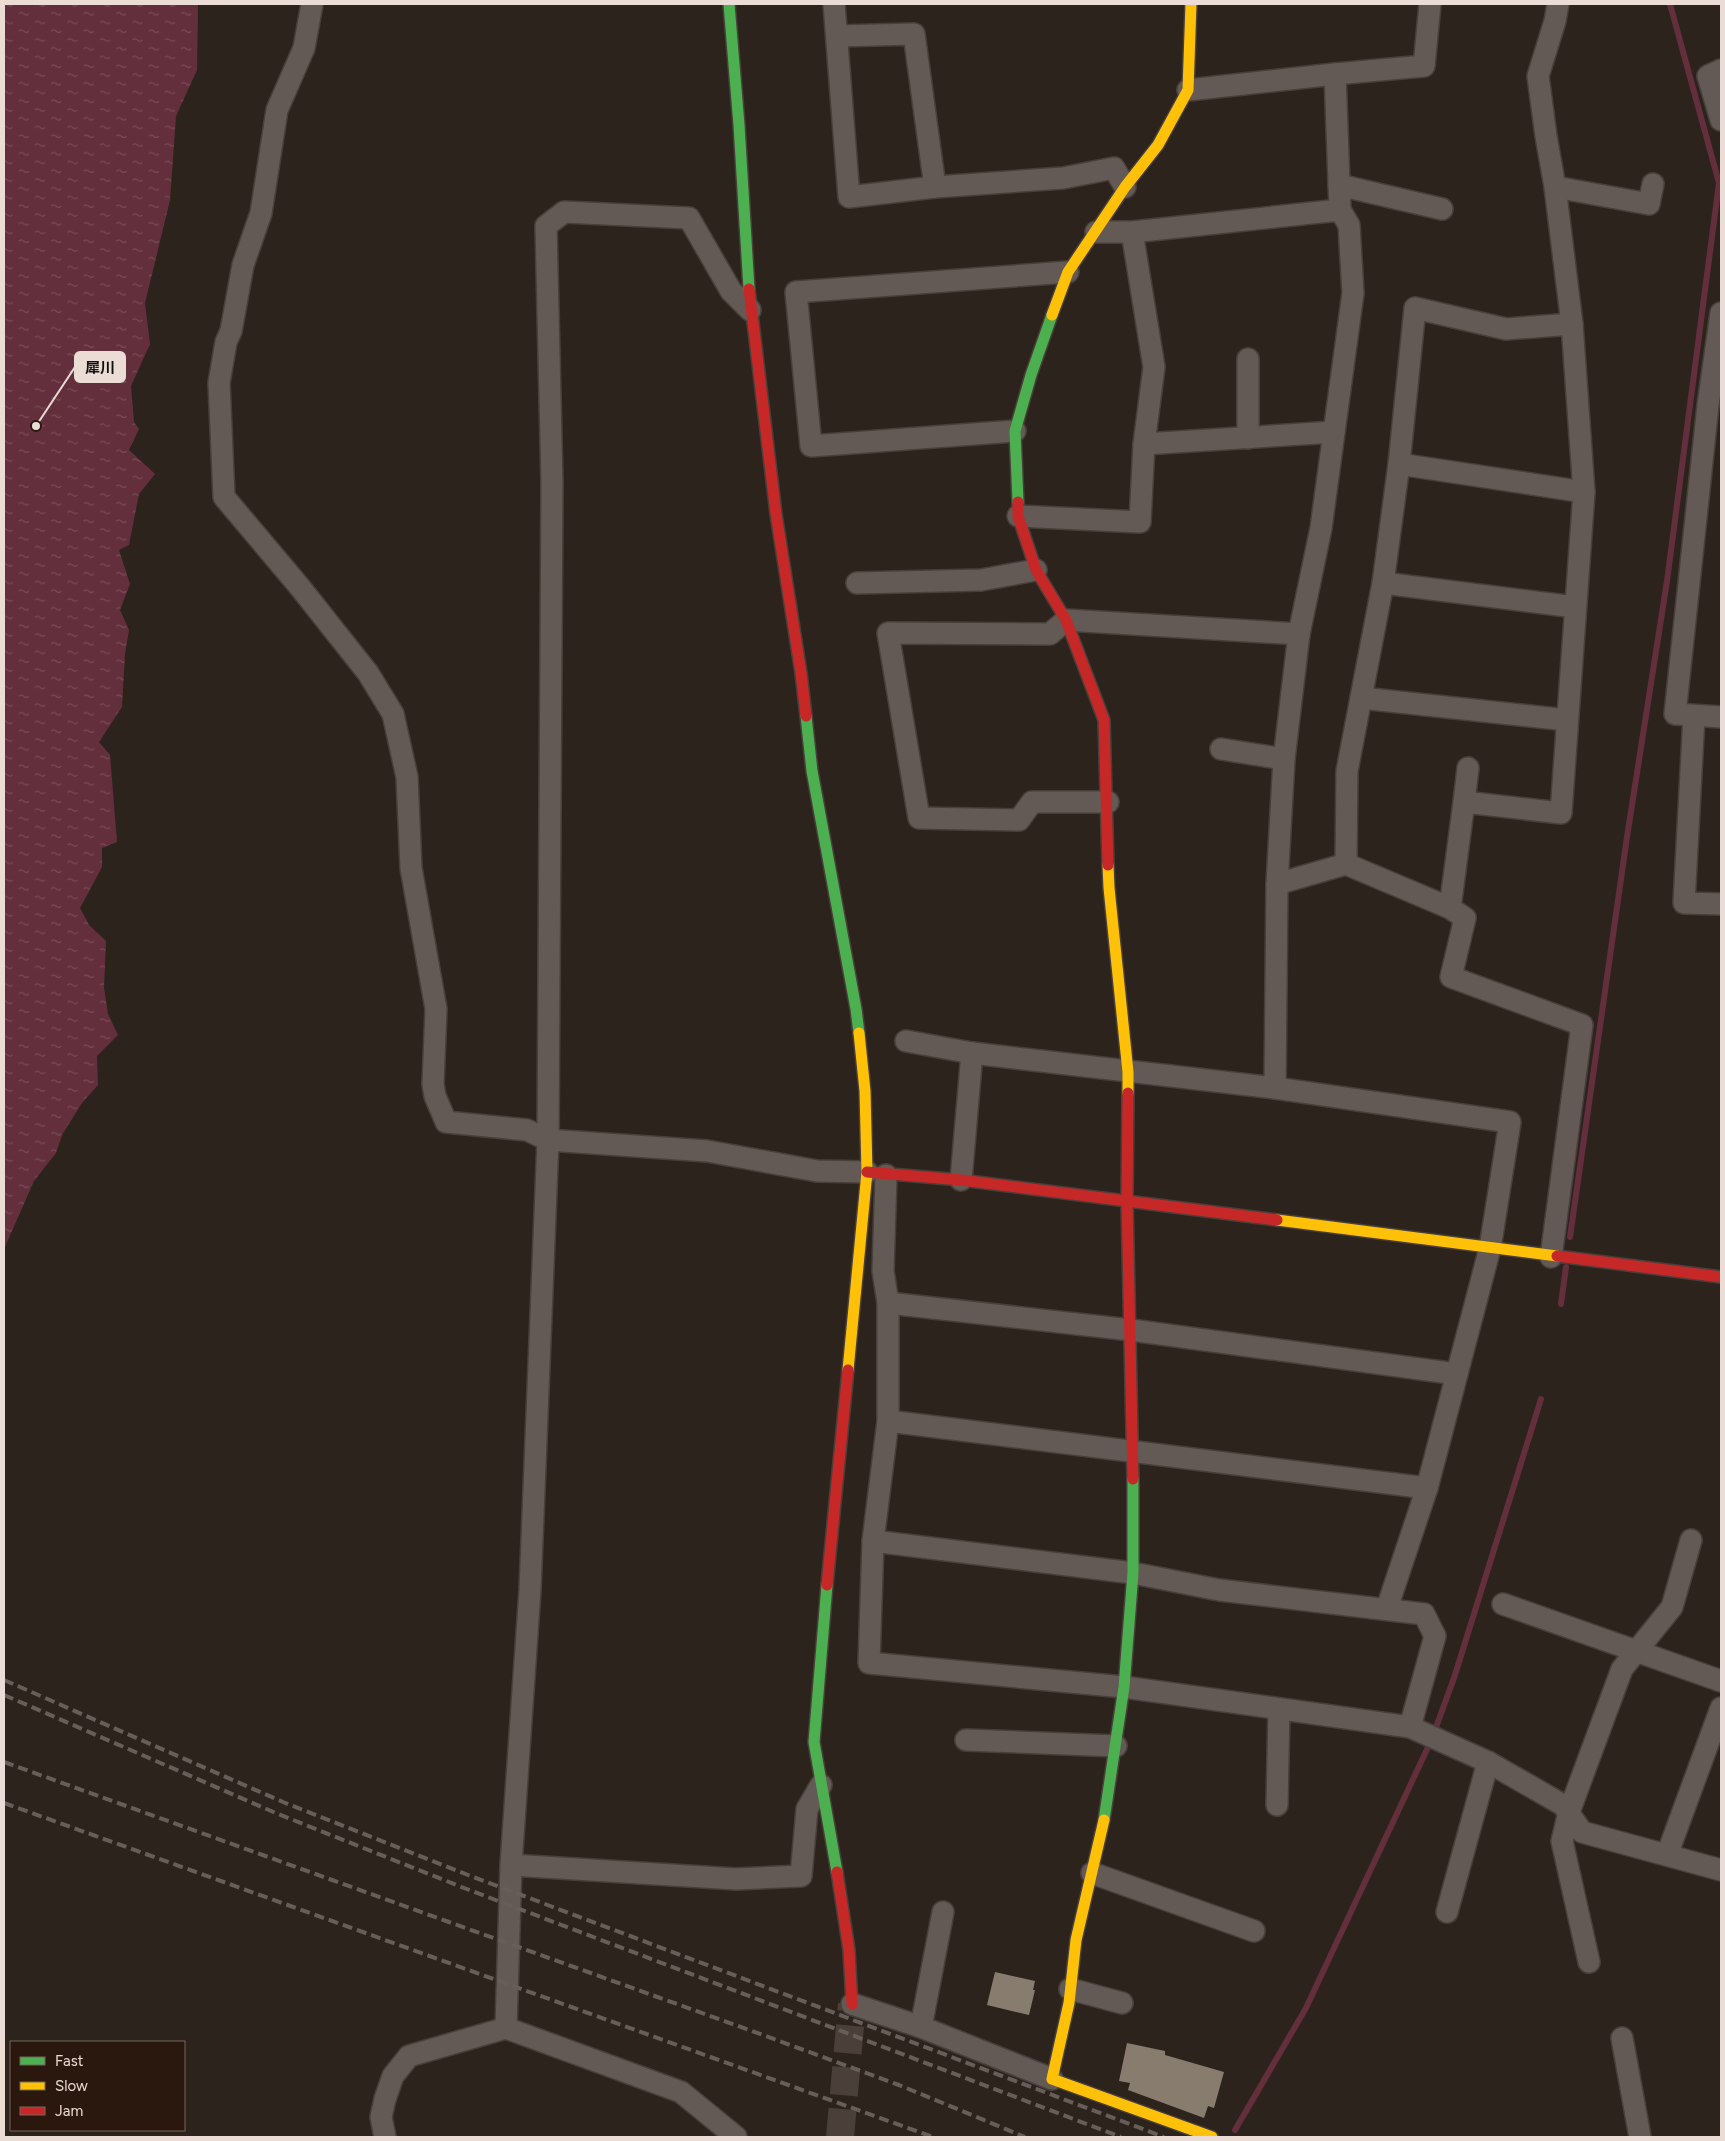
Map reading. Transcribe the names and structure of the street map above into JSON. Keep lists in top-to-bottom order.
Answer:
{
  "places": ["犀川"],
  "legend": ["Fast", "Slow", "Jam"]
}
